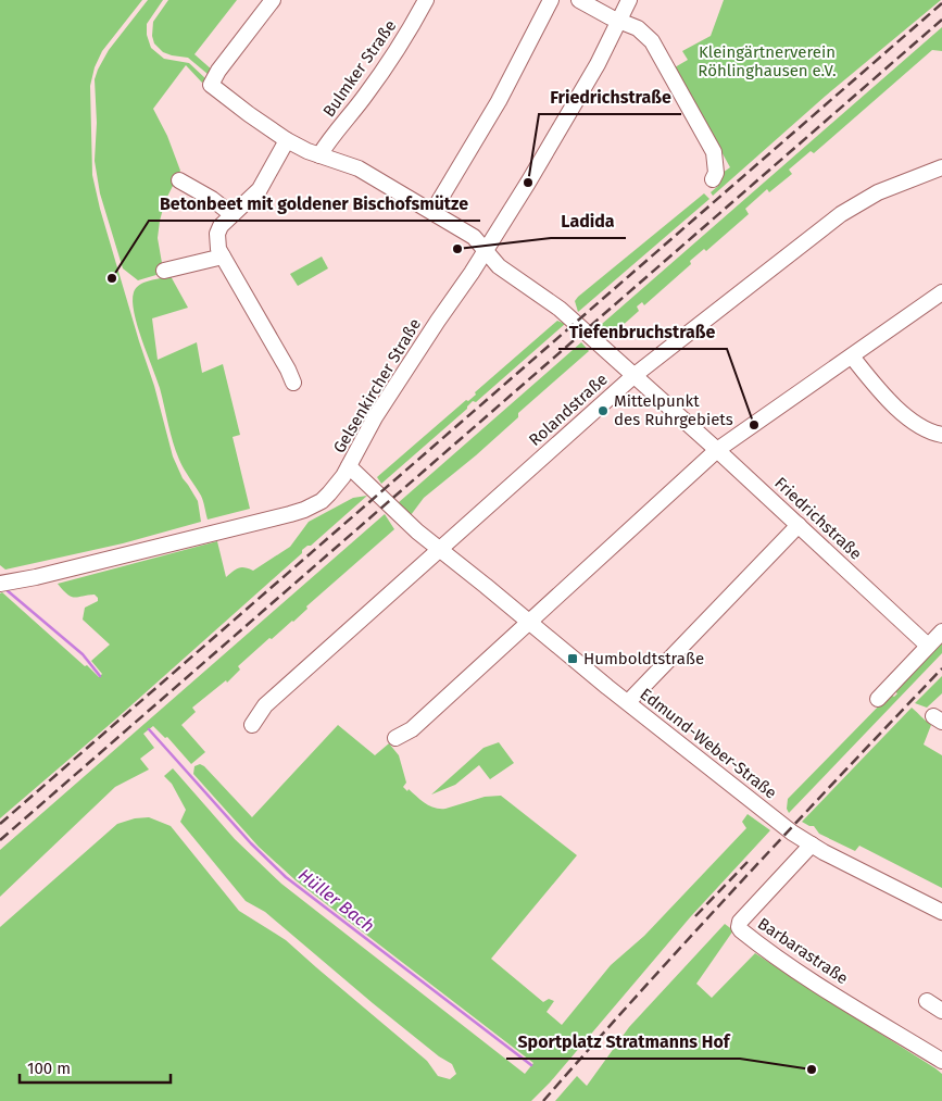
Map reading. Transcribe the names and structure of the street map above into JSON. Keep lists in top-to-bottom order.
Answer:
{
  "streets": {
    "street": [
      "Bulmker Straße",
      "Gelsenkircher Straße",
      "Rolandstraße",
      "Friedrichstraße",
      "Edmund-Weber-Straße",
      "Barbarastraße"
    ]
  },
  "crossings": [
    ["Bulmker Straße", "Friedrichstraße"],
    ["Gelsenkircher Straße", "Friedrichstraße"],
    ["Gelsenkircher Straße", "Edmund-Weber-Straße"],
    ["Rolandstraße", "Friedrichstraße"],
    ["Rolandstraße", "Edmund-Weber-Straße"],
    ["Edmund-Weber-Straße", "Barbarastraße"]
  ],
  "water": ["Hüller Bach"],
  "parks": ["Kleingärtnerverein Röhlinghausen e.V."],
  "places": {
    "other": [
      "Friedrichstraße",
      "Ladida",
      "Betonbeet mit goldener Bischofsmütze",
      "Mittelpunkt des Ruhrgebiets",
      "Tiefenbruchstraße",
      "Sportplatz Stratmanns Hof"
    ],
    "transit": ["Humboldtstraße"]
  },
  "scale_bar": "100 m"
}
